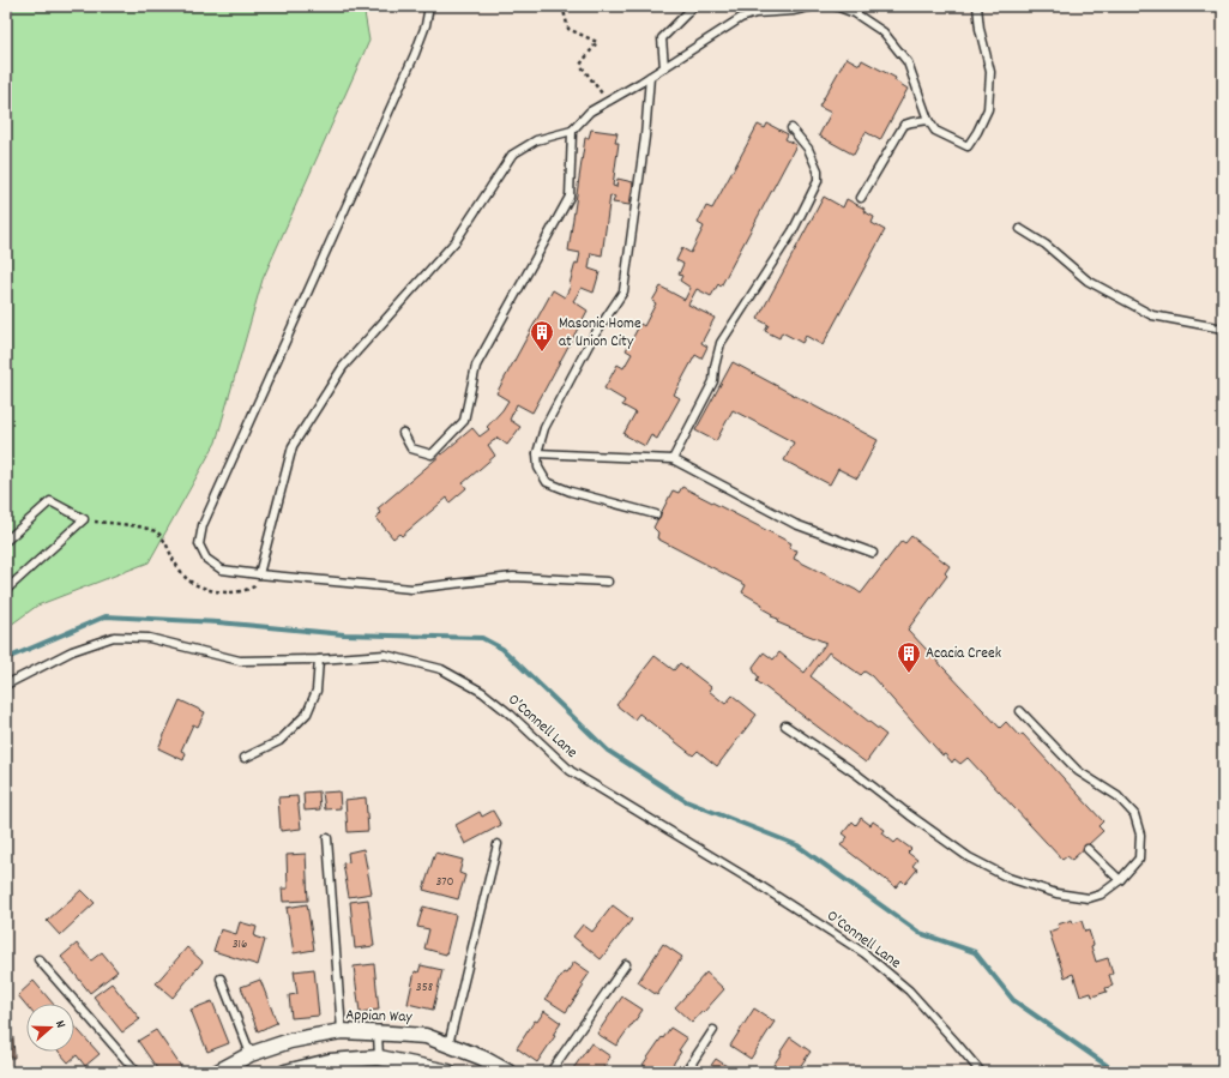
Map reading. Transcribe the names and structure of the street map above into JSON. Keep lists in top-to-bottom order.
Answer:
{
  "streets": {
    "street": ["Appian Way"],
    "lane": ["O’Connell Lane"]
  },
  "places": {
    "building": ["Masonic Home at Union City", "Acacia Creek"]
  },
  "house_numbers": ["370", "316", "358"],
  "north": "right"
}
